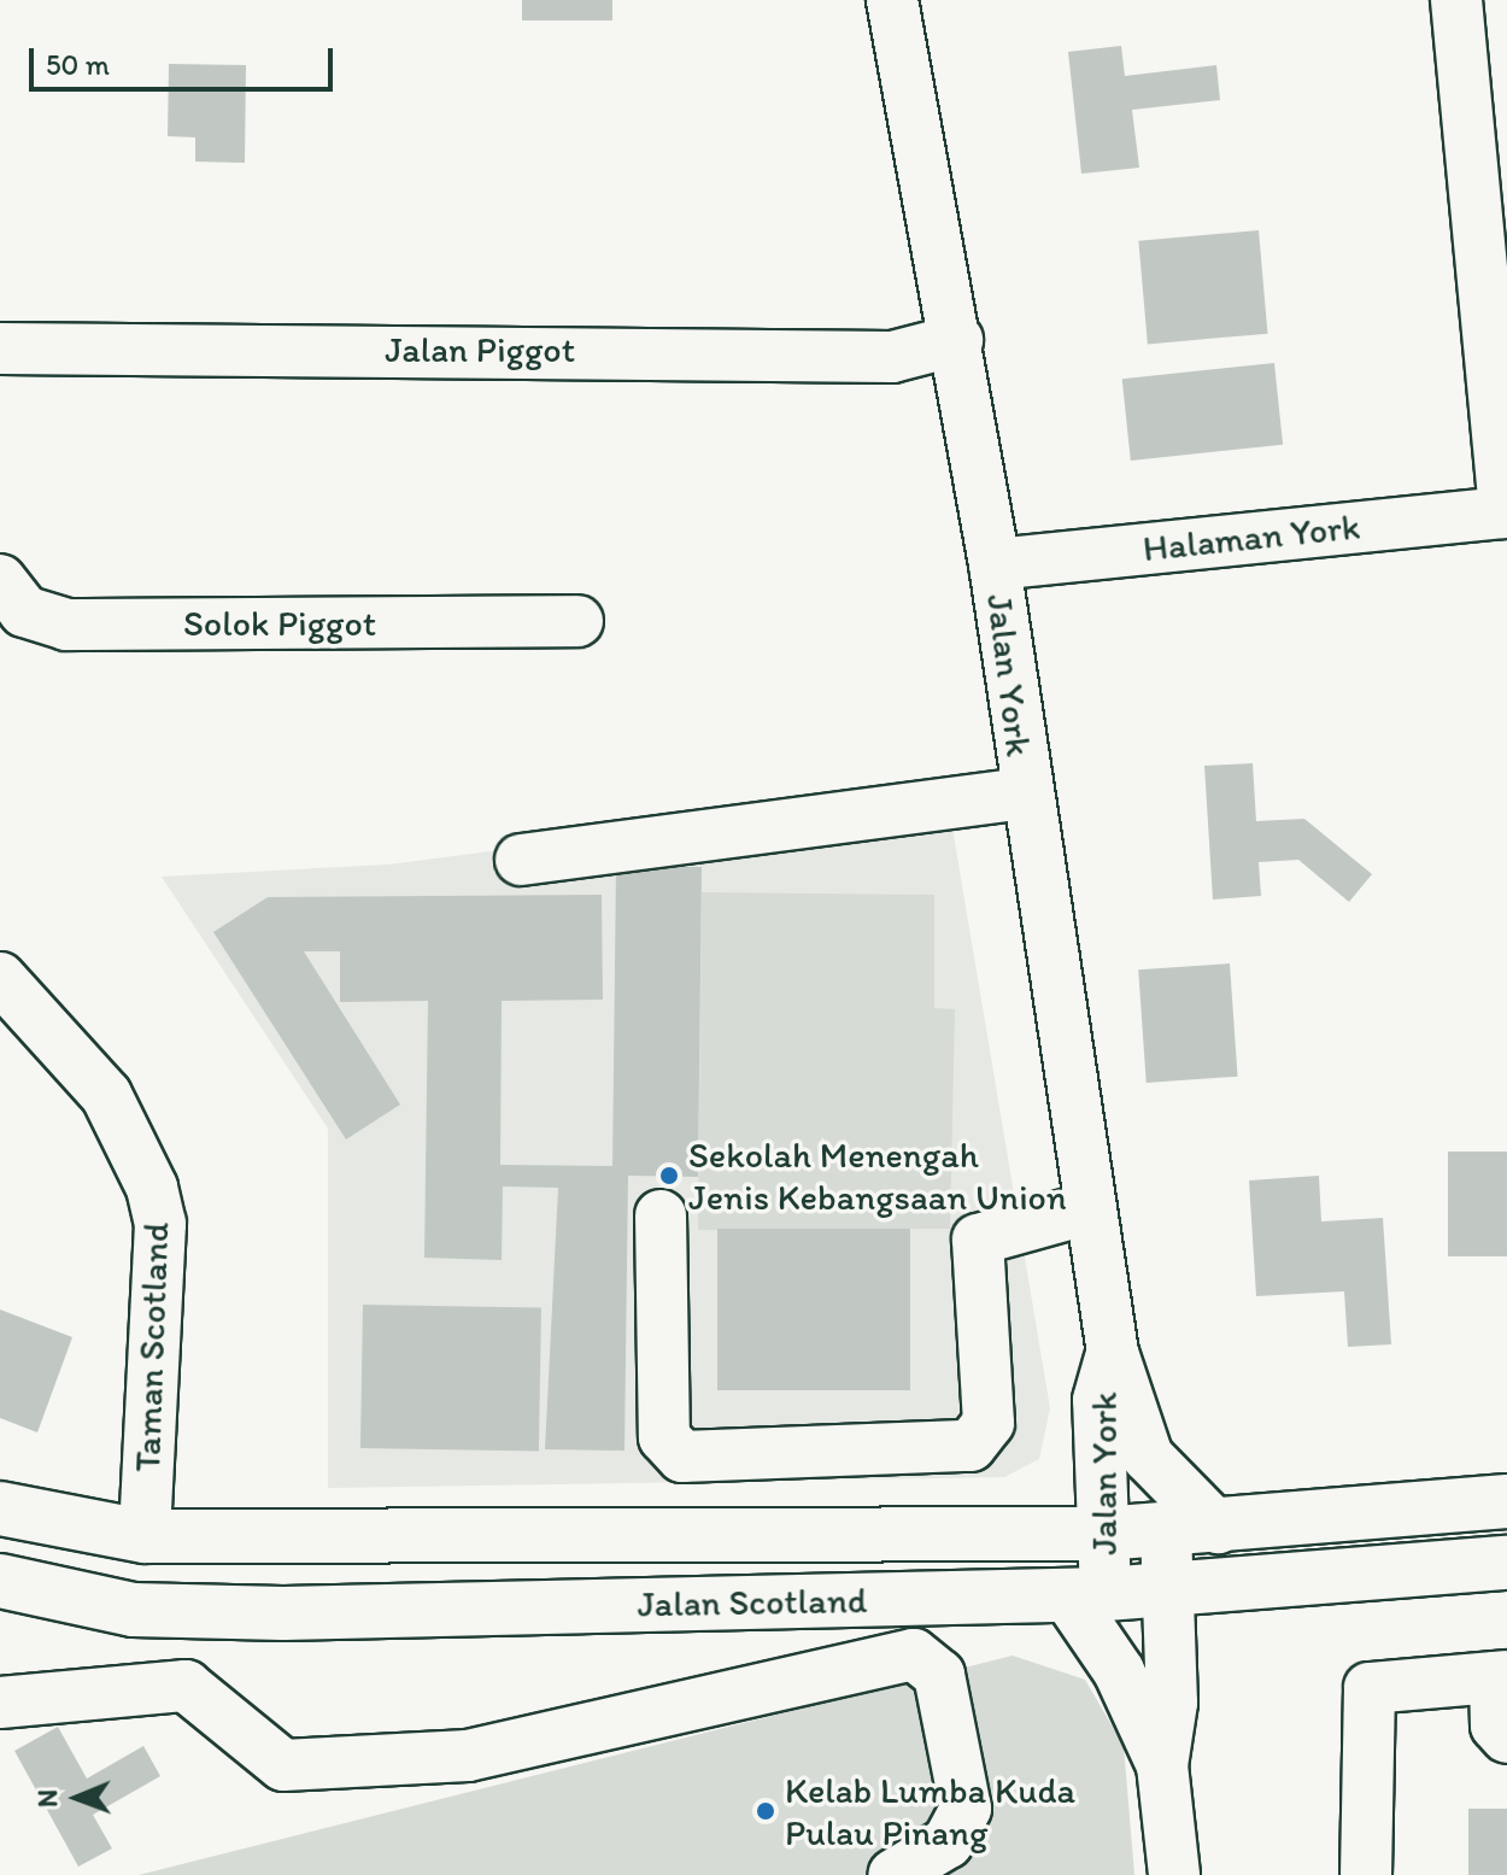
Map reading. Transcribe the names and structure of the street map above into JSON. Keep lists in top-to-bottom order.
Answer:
{
  "streets": {
    "main road": ["Jalan Scotland"],
    "street": [
      "Jalan Piggot",
      "Halaman York",
      "Solok Piggot",
      "Jalan York",
      "Taman Scotland"
    ]
  },
  "crossings": [
    ["Jalan Piggot", "Jalan York"],
    ["Halaman York", "Jalan York"],
    ["Jalan York", "Jalan Scotland"],
    ["Taman Scotland", "Jalan Scotland"]
  ],
  "places": ["Sekolah Menengah Jenis Kebangsaan Union", "Kelab Lumba Kuda Pulau Pinang"],
  "scale_bar": "50 m",
  "north": "left"
}
